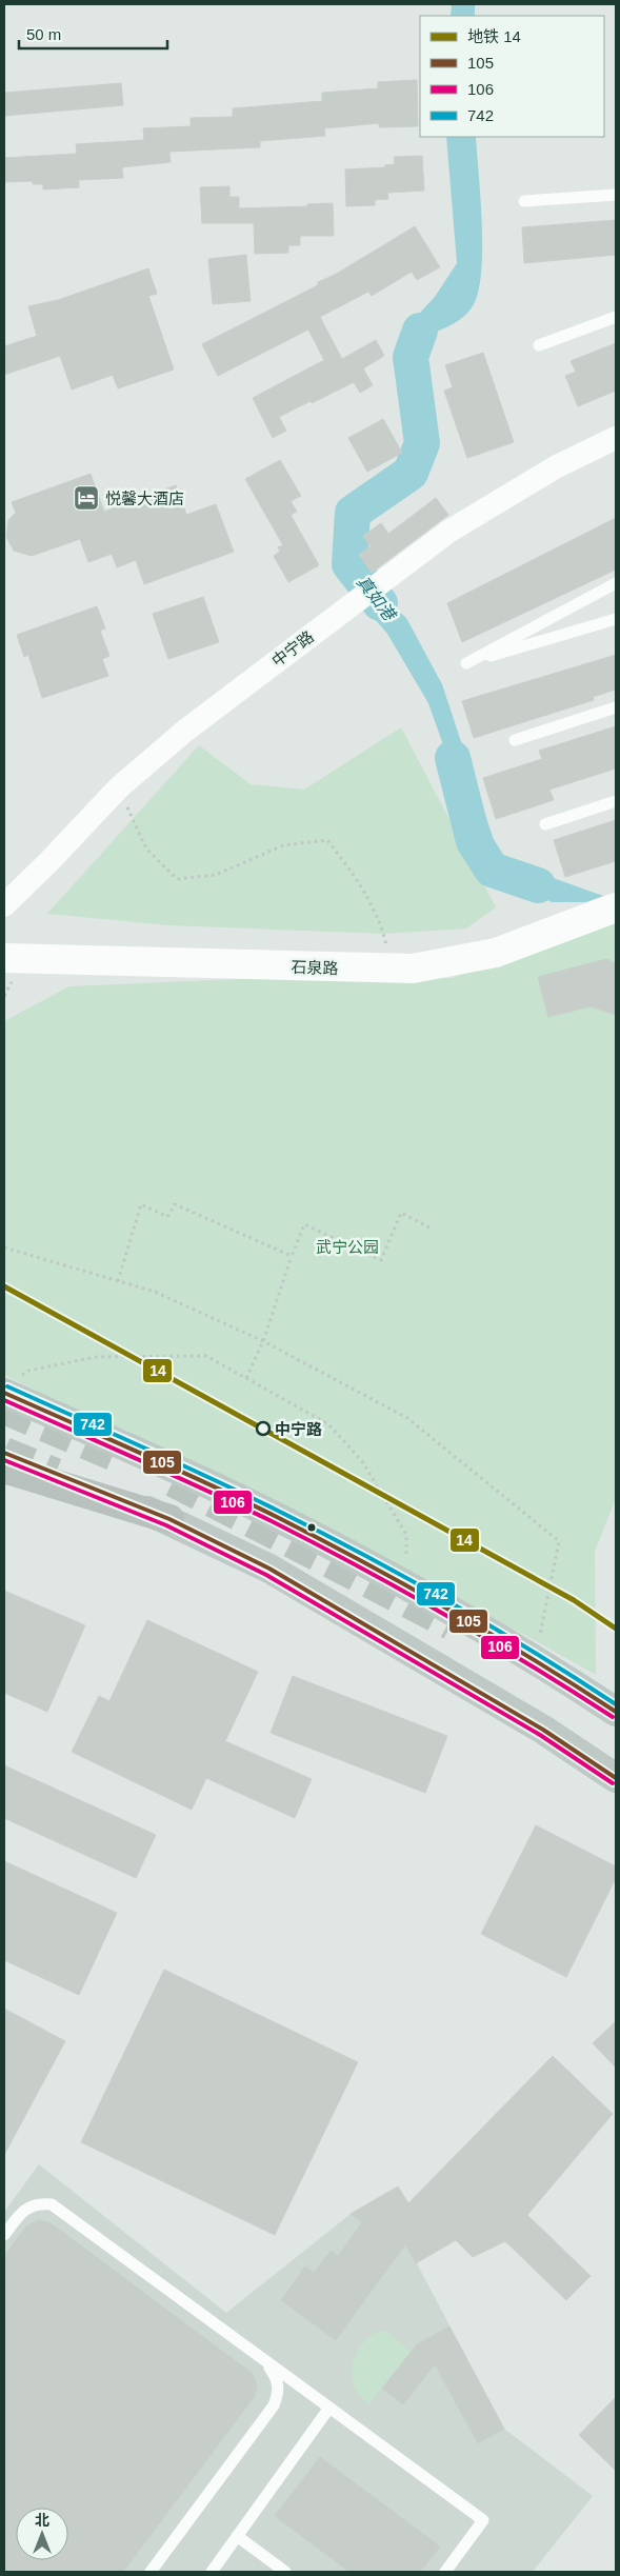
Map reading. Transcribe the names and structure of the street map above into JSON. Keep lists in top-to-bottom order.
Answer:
{
  "streets": {
    "street": ["中宁路", "石泉路"]
  },
  "water": ["真如港"],
  "parks": ["武宁公园"],
  "places": {
    "hotel": ["悦馨大酒店"],
    "other": ["中宁路"]
  },
  "lines": [
    "metro line 14",
    "transit line 742",
    "transit line 105",
    "transit line 106"
  ],
  "legend": [
    "地铁 14",
    "105",
    "106",
    "742"
  ],
  "scale_bar": "50 m",
  "north": "top"
}
